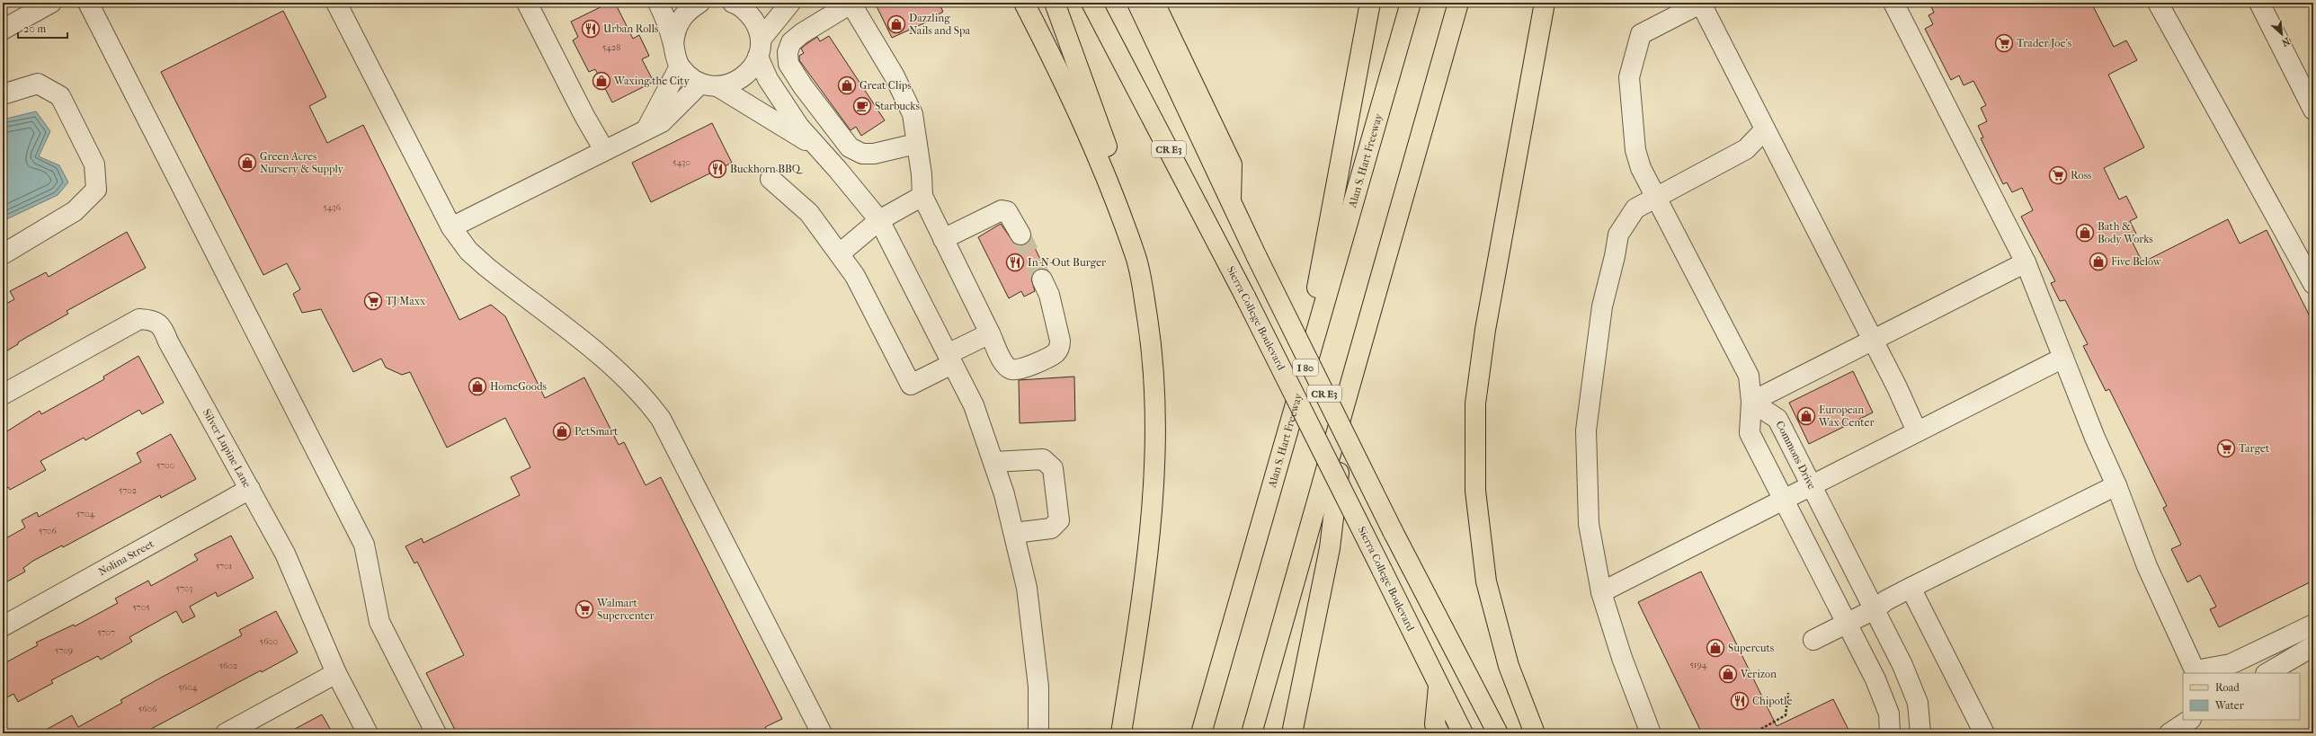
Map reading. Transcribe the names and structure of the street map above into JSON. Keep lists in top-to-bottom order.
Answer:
{
  "streets": {
    "main road": [
      "CR E3",
      "Alan S. Hart Freeway",
      "Sierra College Boulevard",
      "I 80"
    ],
    "street": ["Silver Lupine Lane", "Commons Drive", "Nolina Street"]
  },
  "crossings": [
    ["Silver Lupine Lane", "Nolina Street"]
  ],
  "places": {
    "shop": [
      "Dazzling Nails and Spa",
      "Waxing the City",
      "Great Clips",
      "Green Acres Nursery & Supply",
      "Bath & Body Works",
      "Five Below",
      "HomeGoods",
      "European Wax Center",
      "PetSmart",
      "Supercuts",
      "Verizon"
    ],
    "restaurant": [
      "Urban Rolls",
      "Buckhorn BBQ",
      "In-N-Out Burger",
      "Chipotle"
    ],
    "supermarket": [
      "Trader Joe's",
      "Ross",
      "TJ Maxx",
      "Target",
      "Walmart Supercenter"
    ],
    "cafe": ["Starbucks"]
  },
  "house_numbers": [
    "5428",
    "5430",
    "5436",
    "5700",
    "5702",
    "5704",
    "5706",
    "5701",
    "5703",
    "5705",
    "5707",
    "5600",
    "5709",
    "5194",
    "5602",
    "5604",
    "5606"
  ],
  "legend": ["Road", "Water"],
  "scale_bar": "20 m",
  "north": "bottom right"
}
